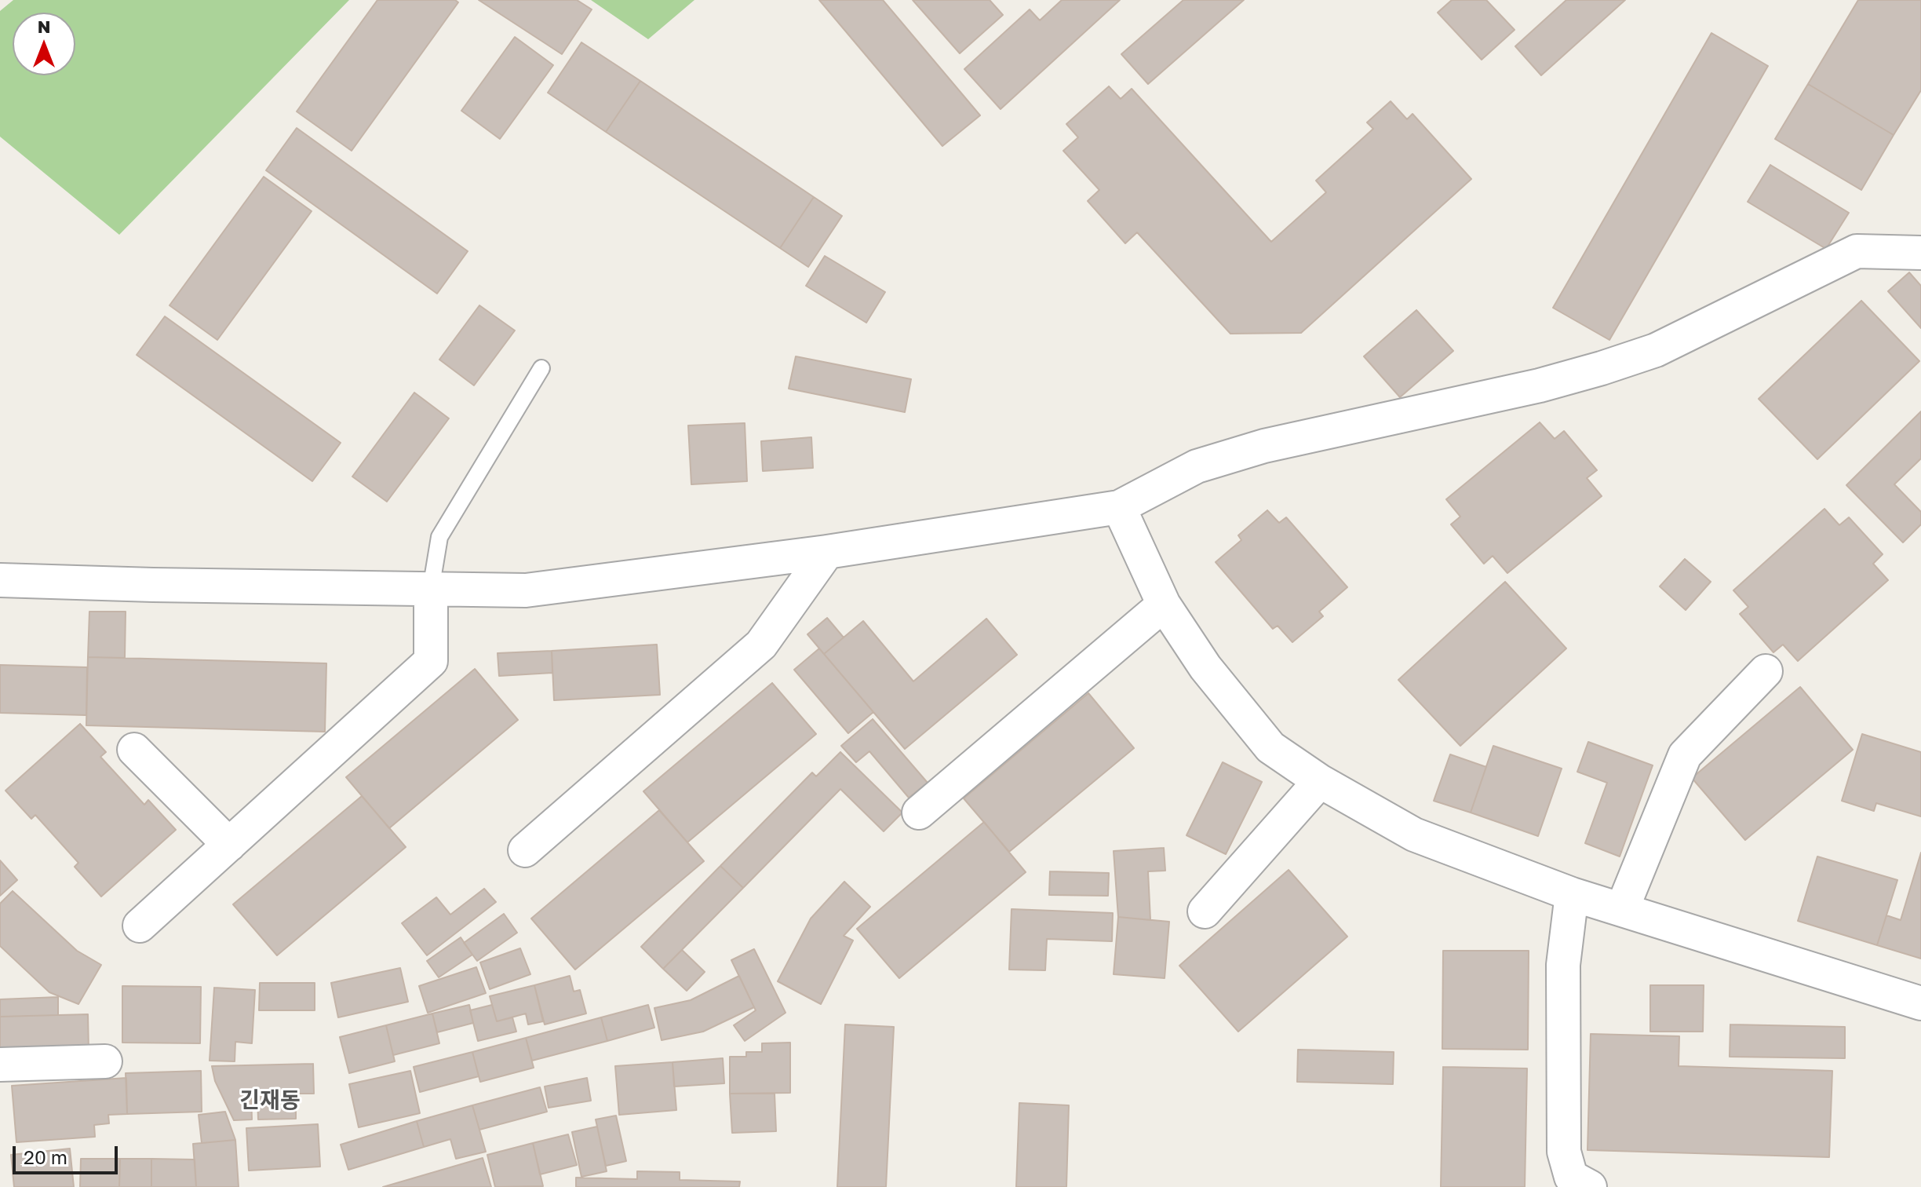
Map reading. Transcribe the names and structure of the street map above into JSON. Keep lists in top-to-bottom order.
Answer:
{
  "districts": ["긴재동"],
  "scale_bar": "20 m",
  "north": "top"
}
